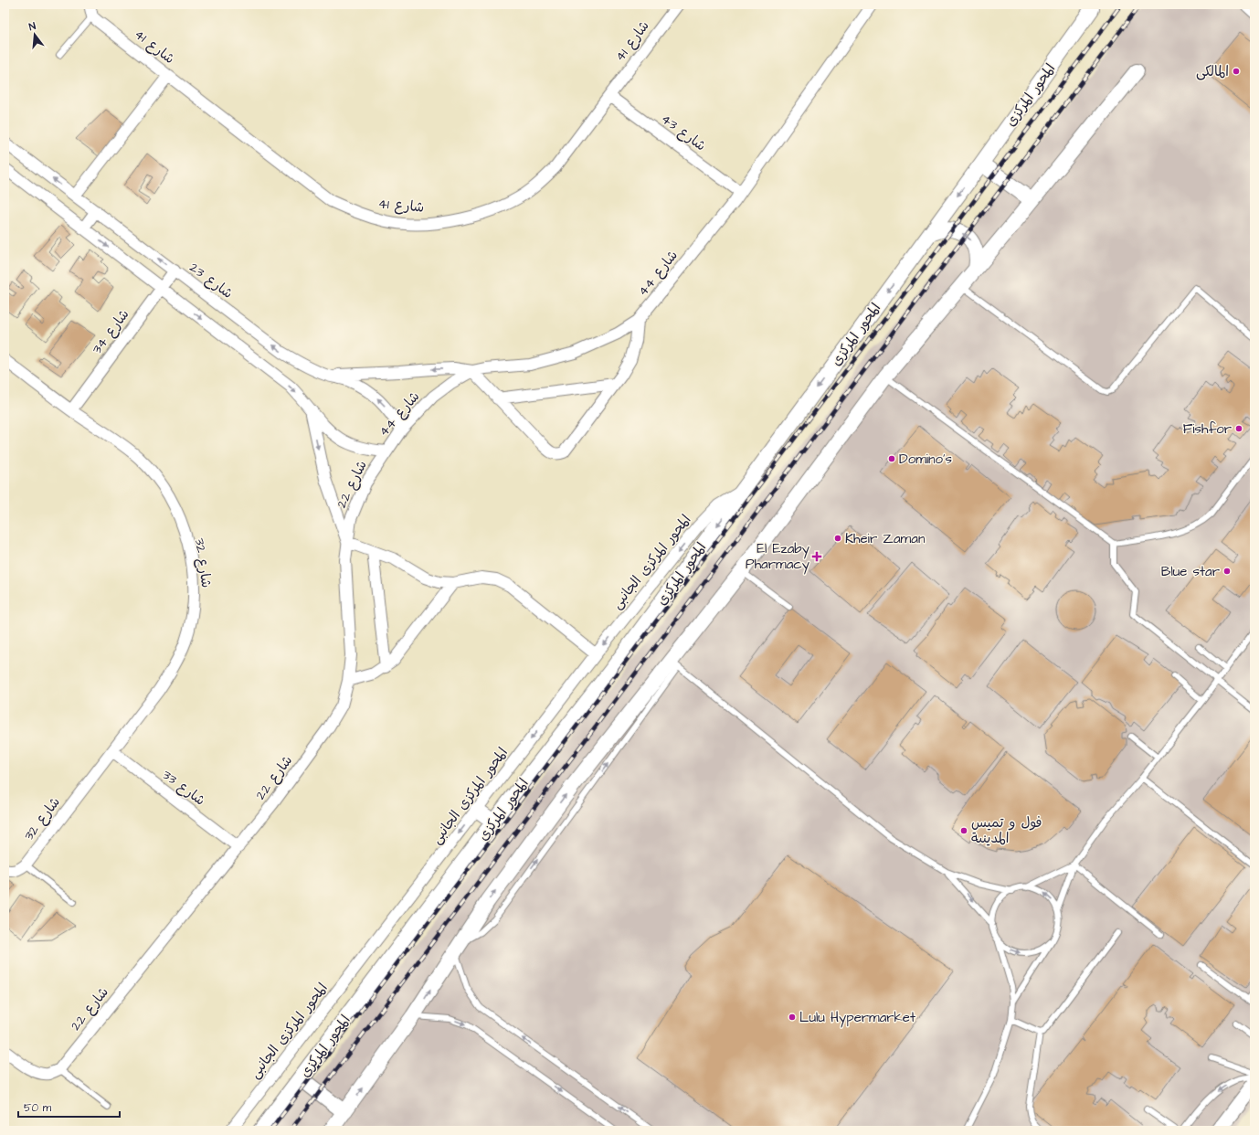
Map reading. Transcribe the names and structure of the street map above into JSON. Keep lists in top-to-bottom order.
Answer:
{
  "streets": {
    "main road": ["المحور المركزى"],
    "street": [
      "شارع 41",
      "شارع 43",
      "شارع 44",
      "شارع 23",
      "شارع 34",
      "شارع 22",
      "المحور المركزى الجانبى",
      "شارع 32",
      "شارع 33"
    ]
  },
  "crossings": [
    ["شارع 41", "شارع 43"],
    ["المحور المركزى", "المحور المركزى الجانبى"],
    ["شارع 43", "شارع 44"],
    ["شارع 44", "شارع 23"],
    ["شارع 44", "شارع 22"],
    ["شارع 23", "شارع 34"],
    ["شارع 34", "شارع 32"],
    ["شارع 22", "شارع 33"],
    ["شارع 32", "شارع 33"]
  ],
  "one_way": ["المحور المركزى الجانبى"],
  "places": {
    "other": [
      "المالكى",
      "Fishfor",
      "Domino's",
      "Kheir Zaman",
      "Blue star",
      "فول و تميس المدينىة",
      "Lulu Hypermarket"
    ],
    "health": ["El Ezaby Pharmacy"]
  },
  "scale_bar": "50 m",
  "north": "top"
}
